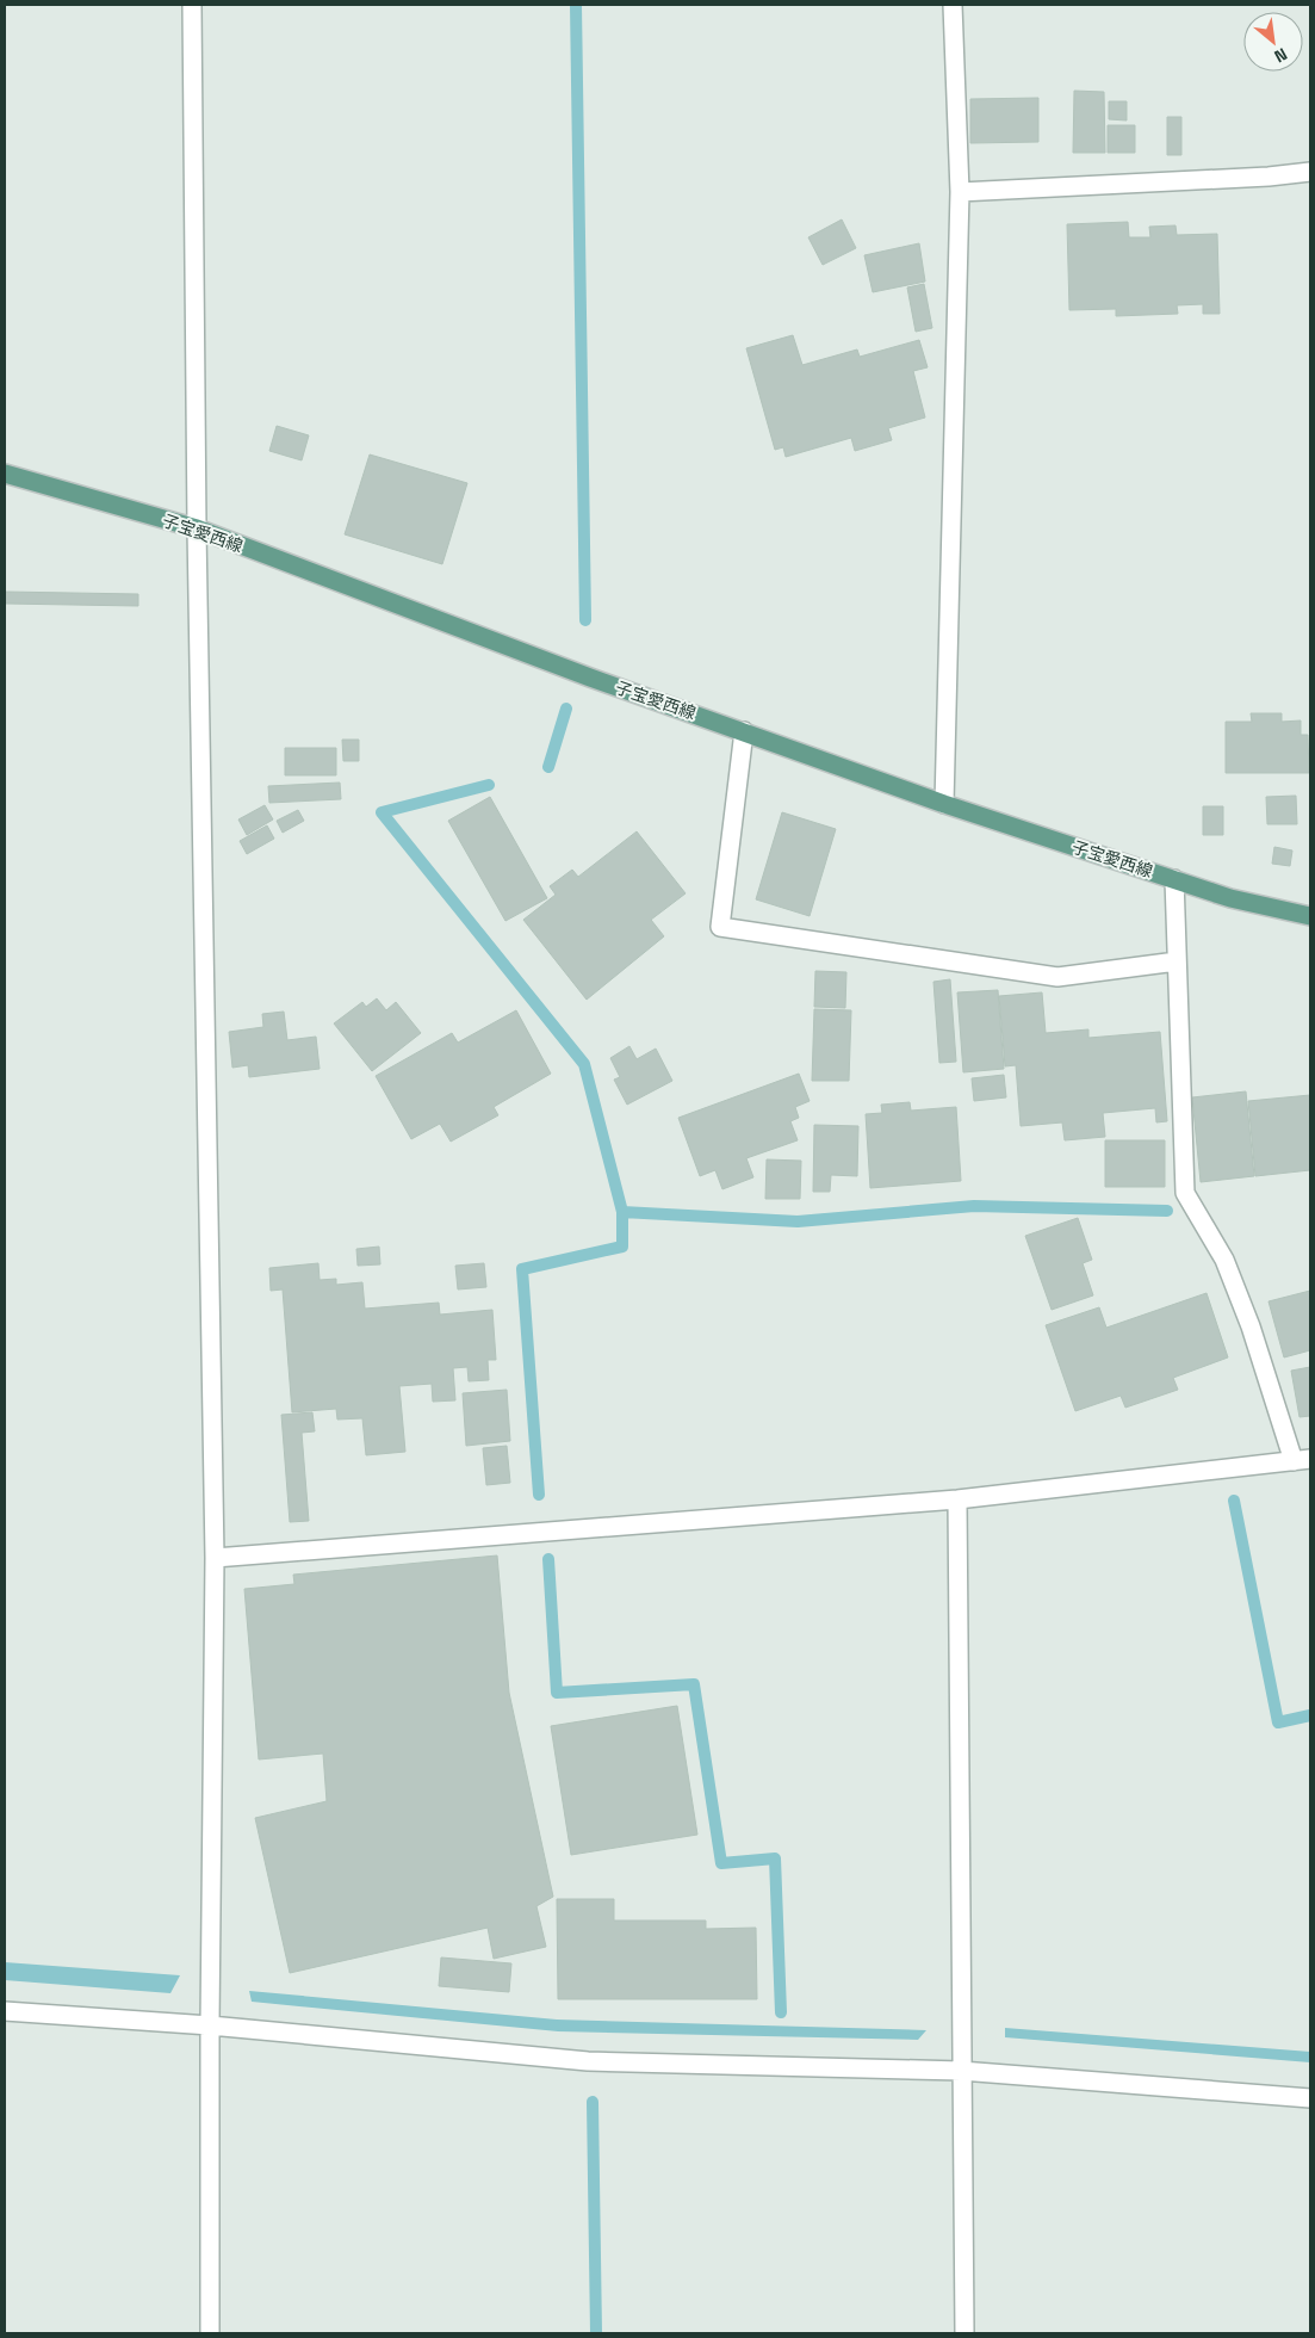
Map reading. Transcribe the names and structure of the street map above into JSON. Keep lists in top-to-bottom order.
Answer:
{
  "streets": {
    "main road": ["子宝愛西線"]
  },
  "north": "bottom right"
}
